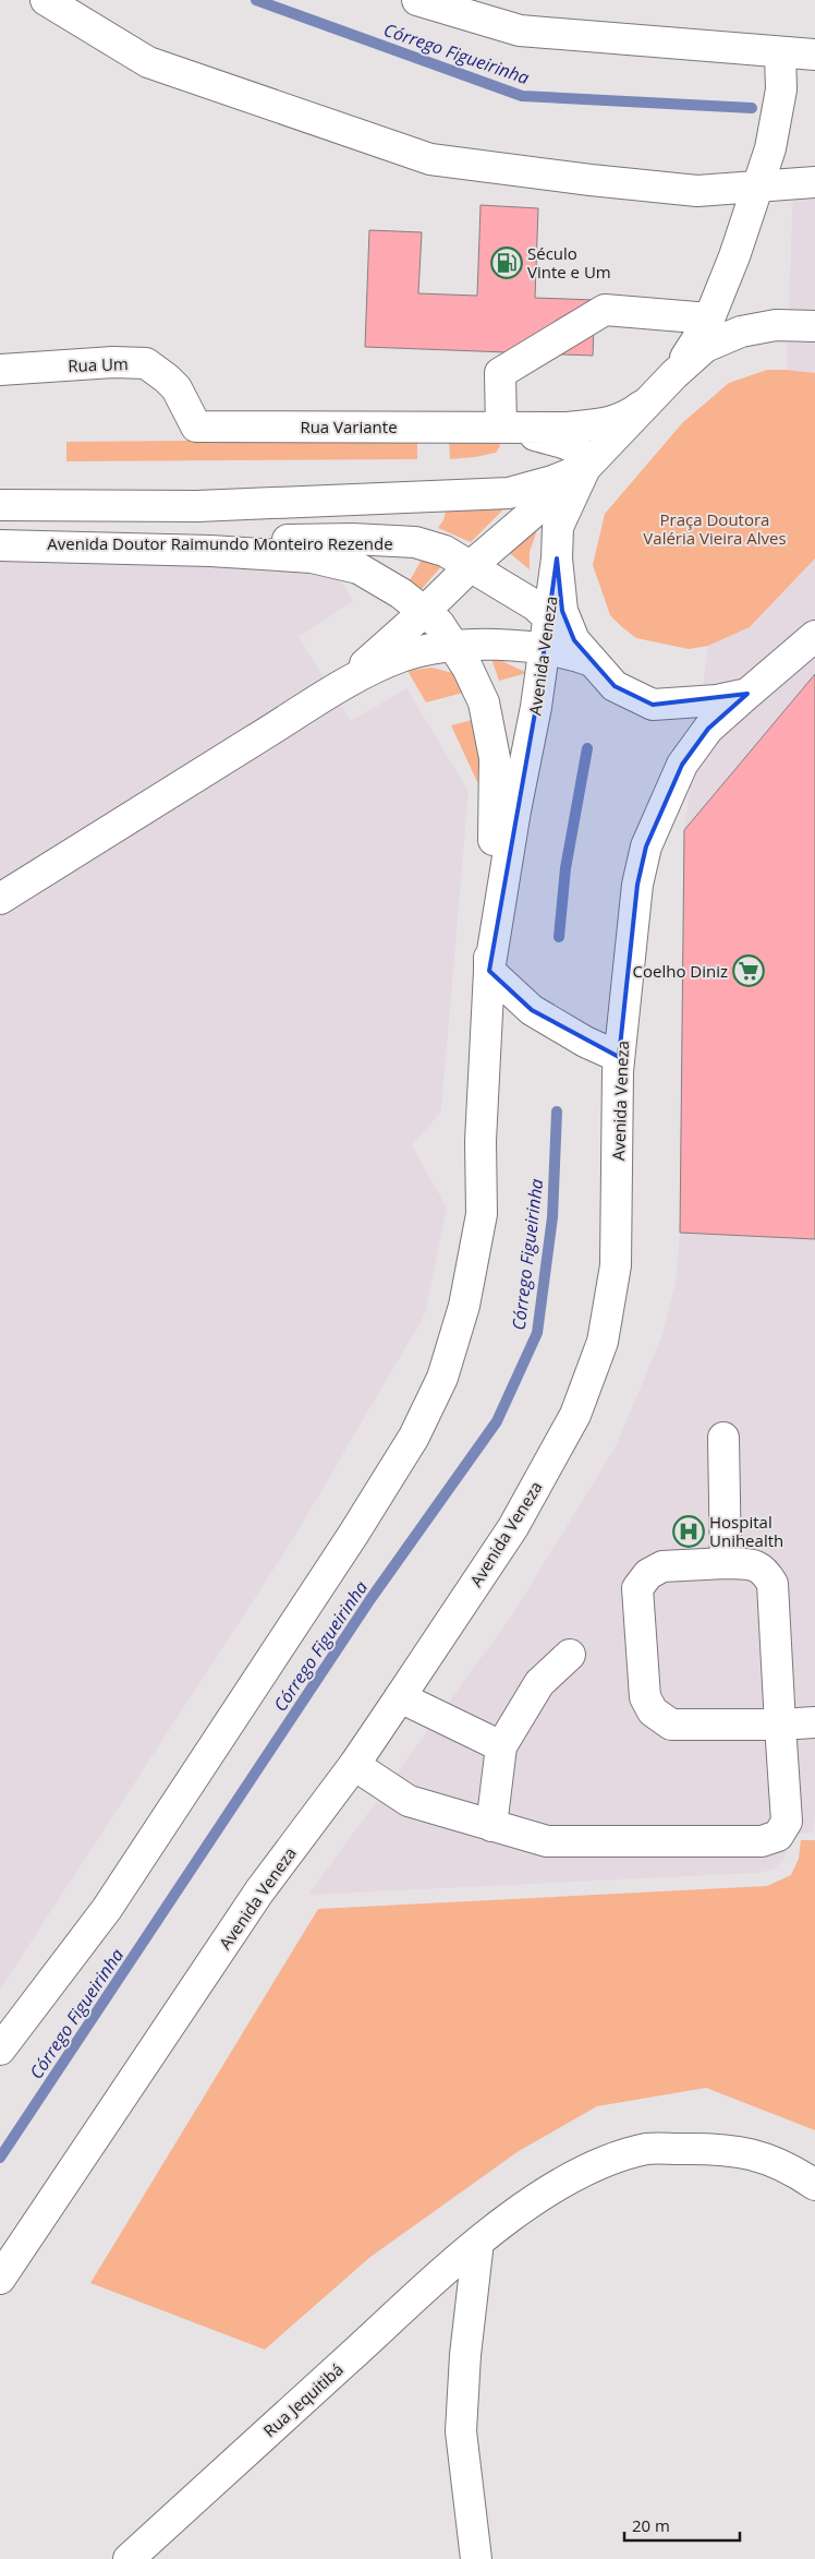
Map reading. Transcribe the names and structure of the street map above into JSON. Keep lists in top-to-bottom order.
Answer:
{
  "streets": {
    "main road": [
      "Rua Um",
      "Rua Variante",
      "Avenida Doutor Raimundo Monteiro Rezende",
      "Avenida Veneza",
      "Rua Jequitibá"
    ]
  },
  "crossings": [
    ["Rua Um", "Rua Variante"],
    ["Avenida Doutor Raimundo Monteiro Rezende", "Avenida Veneza"]
  ],
  "water": ["Córrego Figueirinha"],
  "parks": ["Praça Doutora Valéria Vieira Alves"],
  "places": {
    "fuel station": ["Século Vinte e Um"],
    "supermarket": ["Coelho Diniz"],
    "hospital": ["Hospital Unihealth"]
  },
  "scale_bar": "20 m"
}
